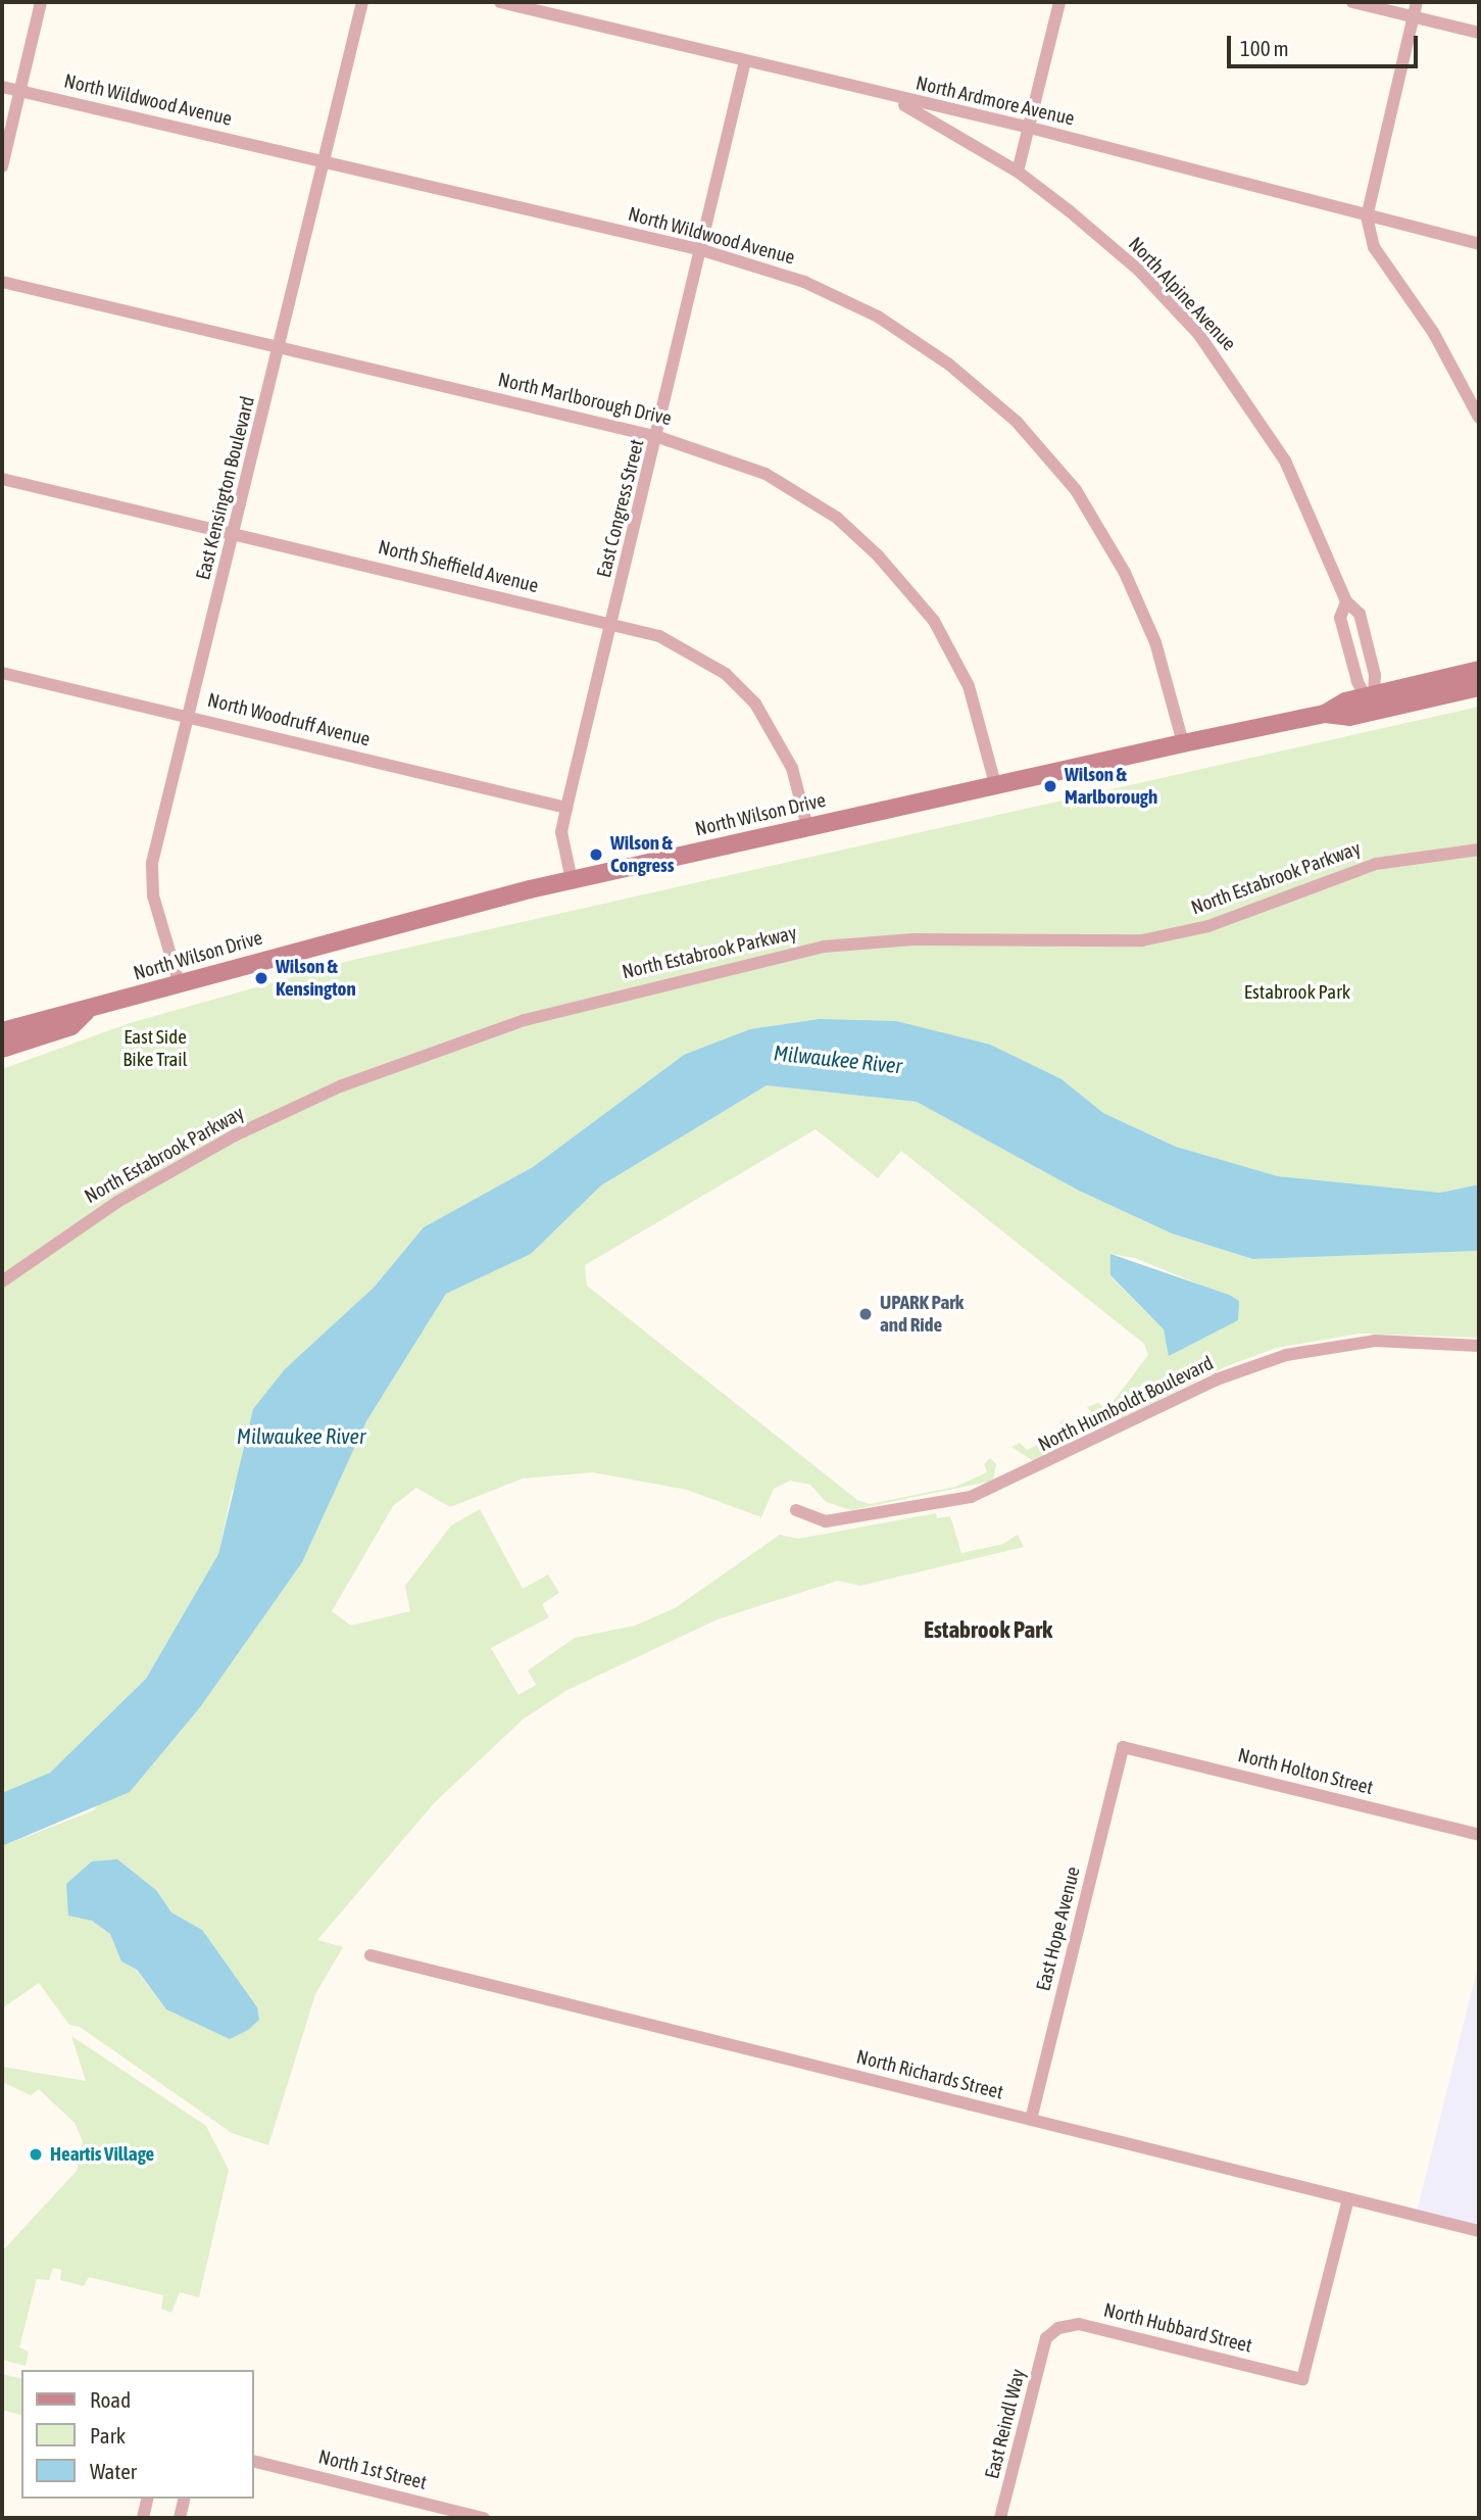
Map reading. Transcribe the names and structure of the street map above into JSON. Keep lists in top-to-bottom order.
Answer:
{
  "streets": {
    "street": [
      "North Wildwood Avenue",
      "North Ardmore Avenue",
      "North Alpine Avenue",
      "North Marlborough Drive",
      "East Kensington Boulevard",
      "East Congress Street",
      "North Sheffield Avenue",
      "North Woodruff Avenue",
      "North Wilson Drive",
      "North Estabrook Parkway",
      "North Humboldt Boulevard",
      "North Holton Street",
      "East Hope Avenue",
      "North Richards Street",
      "North Hubbard Street",
      "East Reindl Way",
      "North 1st Street"
    ]
  },
  "crossings": [
    ["North Wildwood Avenue", "East Kensington Boulevard"],
    ["North Wildwood Avenue", "East Congress Street"],
    ["North Wildwood Avenue", "North Wilson Drive"],
    ["North Ardmore Avenue", "North Alpine Avenue"],
    ["North Ardmore Avenue", "East Congress Street"],
    ["North Alpine Avenue", "North Wilson Drive"],
    ["North Marlborough Drive", "East Kensington Boulevard"],
    ["North Marlborough Drive", "East Congress Street"],
    ["North Marlborough Drive", "North Wilson Drive"],
    ["East Kensington Boulevard", "North Sheffield Avenue"],
    ["East Kensington Boulevard", "North Woodruff Avenue"],
    ["East Kensington Boulevard", "North Wilson Drive"],
    ["East Congress Street", "North Sheffield Avenue"],
    ["East Congress Street", "North Woodruff Avenue"],
    ["East Congress Street", "North Wilson Drive"],
    ["North Sheffield Avenue", "North Wilson Drive"],
    ["North Holton Street", "East Hope Avenue"],
    ["East Hope Avenue", "North Richards Street"],
    ["North Richards Street", "North Hubbard Street"],
    ["North Hubbard Street", "East Reindl Way"]
  ],
  "districts": ["Estabrook Park"],
  "water": ["Milwaukee River"],
  "parks": ["Estabrook Park", "East Side Bike Trail"],
  "places": [
    "Wilson & Marlborough",
    "Wilson & Congress",
    "Wilson & Kensington",
    "UPARK Park and Ride",
    "Heartis Village"
  ],
  "legend": ["Road", "Park", "Water"],
  "scale_bar": "100 m"
}
